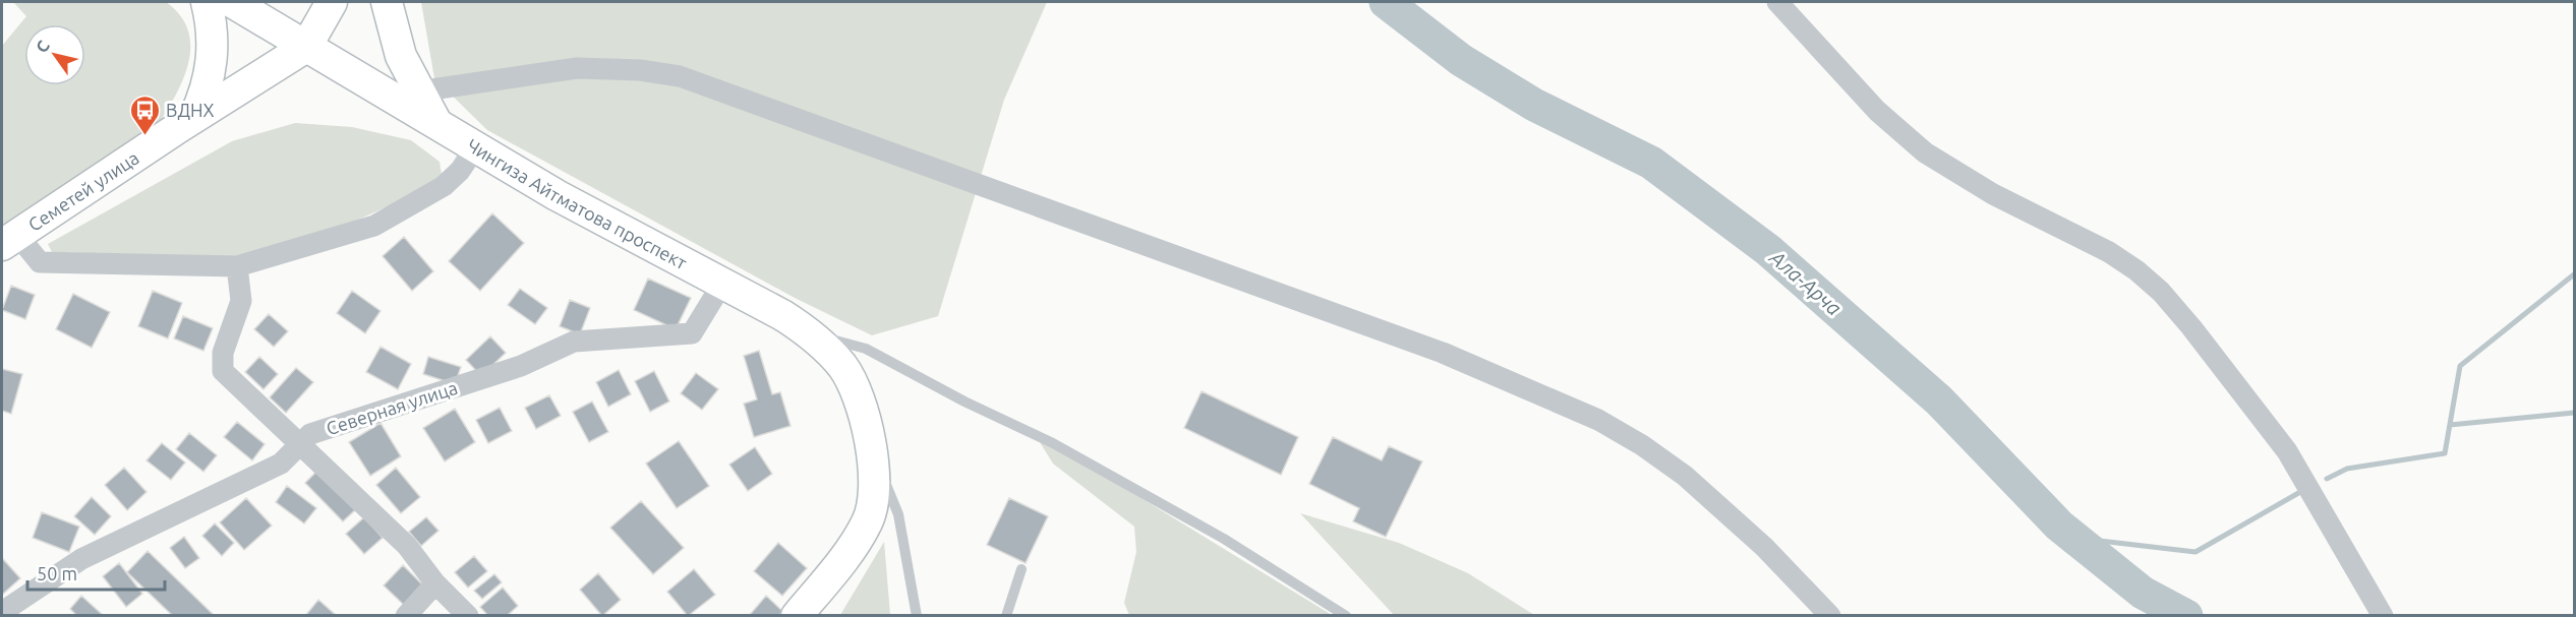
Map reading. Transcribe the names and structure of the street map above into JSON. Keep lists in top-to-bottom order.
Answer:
{
  "streets": {
    "main road": ["Семетей улица", "Чингиза Айтматова проспект"],
    "street": ["Северная улица"]
  },
  "crossings": [
    ["Семетей улица", "Чингиза Айтматова проспект"],
    ["Чингиза Айтматова проспект", "Северная улица"]
  ],
  "water": ["Ала-Арча"],
  "places": {
    "bus stop": ["ВДНХ"]
  },
  "scale_bar": "50 m",
  "north": "top left"
}
